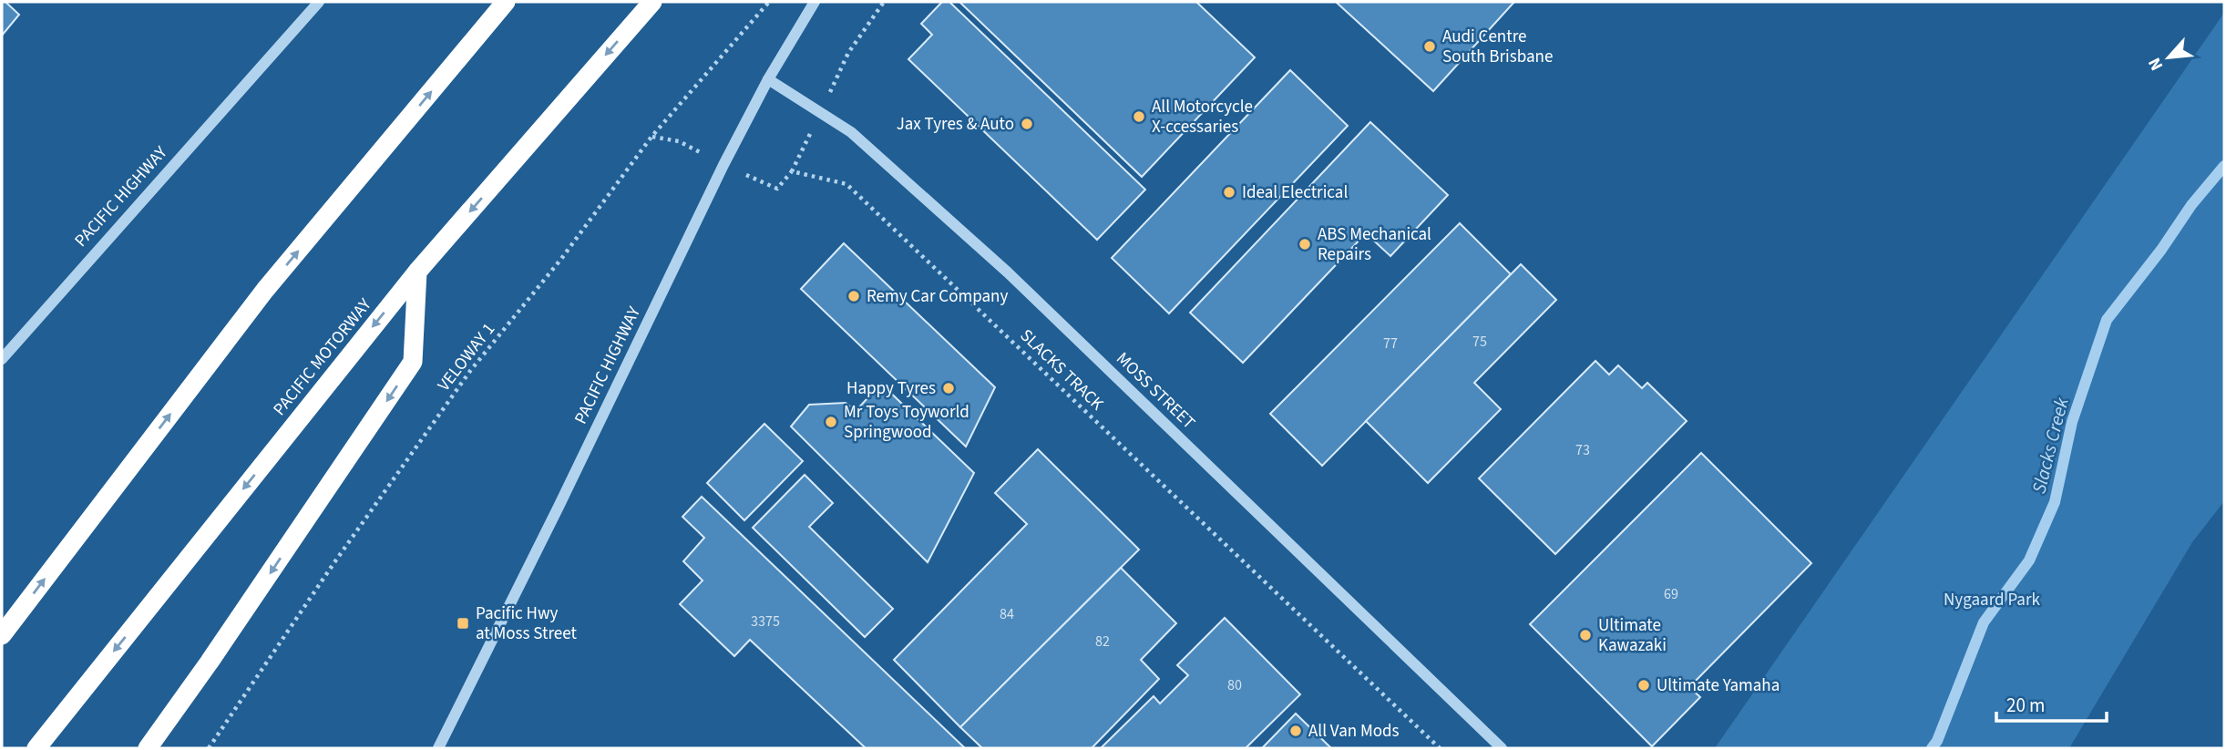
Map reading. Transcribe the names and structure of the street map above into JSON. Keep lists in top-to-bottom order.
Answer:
{
  "streets": {
    "highway": ["PACIFIC MOTORWAY"],
    "street": ["PACIFIC HIGHWAY", "MOSS STREET"],
    "path": ["VELOWAY 1", "SLACKS TRACK"]
  },
  "crossings": [
    ["PACIFIC HIGHWAY", "MOSS STREET"]
  ],
  "water": ["Slacks Creek"],
  "parks": ["Nygaard Park"],
  "places": {
    "other": [
      "Audi Centre South Brisbane",
      "All Motorcycle X-ccessaries",
      "Jax Tyres & Auto",
      "Ideal Electrical",
      "ABS Mechanical Repairs",
      "Remy Car Company",
      "Happy Tyres",
      "Mr Toys Toyworld Springwood",
      "Ultimate Kawazaki",
      "Ultimate Yamaha",
      "All Van Mods"
    ],
    "transit": ["Pacific Hwy at Moss Street"]
  },
  "house_numbers": [
    "75",
    "77",
    "73",
    "69",
    "84",
    "3375",
    "82",
    "80"
  ],
  "scale_bar": "20 m",
  "north": "bottom left"
}
